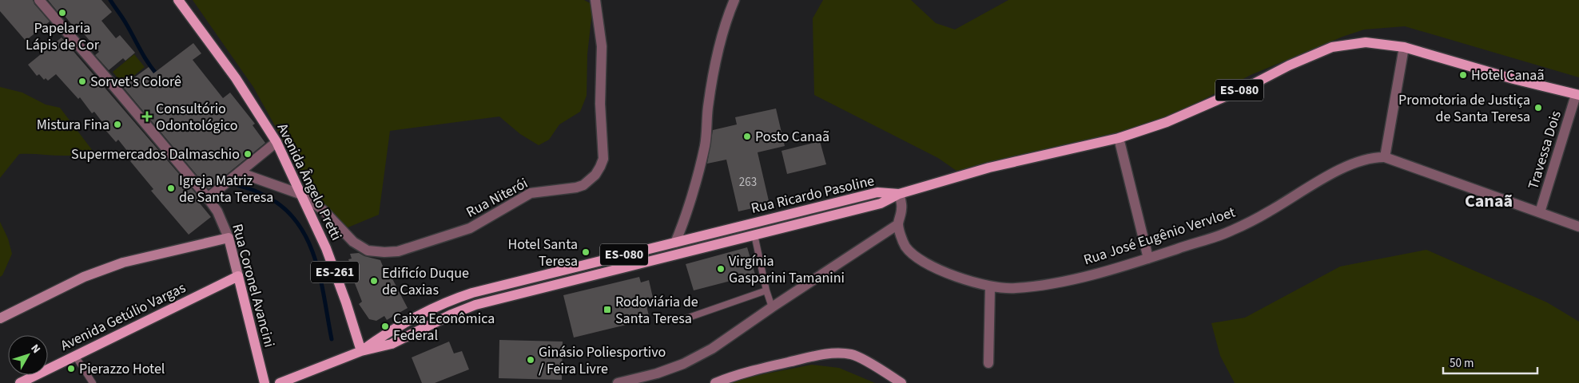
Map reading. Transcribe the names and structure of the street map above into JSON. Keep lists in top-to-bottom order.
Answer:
{
  "streets": {
    "main road": [
      "ES-080",
      "Avenida Ângelo Pretti",
      "Rua Ricardo Pasoline",
      "ES-261",
      "Rua Coronel Avancini",
      "Avenida Getúlio Vargas"
    ],
    "street": ["Travessa Dois", "Rua Niterói", "Rua José Eugênio Vervloet"]
  },
  "crossings": [
    ["ES-080", "Travessa Dois"],
    ["ES-080", "Rua Ricardo Pasoline"],
    ["ES-080", "Rua José Eugênio Vervloet"],
    ["Travessa Dois", "Rua José Eugênio Vervloet"],
    ["Avenida Ângelo Pretti", "Rua Ricardo Pasoline"],
    ["Avenida Ângelo Pretti", "Rua Niterói"],
    ["Rua Ricardo Pasoline", "Rua José Eugênio Vervloet"],
    ["Rua Coronel Avancini", "Avenida Getúlio Vargas"]
  ],
  "districts": ["Canaã"],
  "places": {
    "other": [
      "Papelaria Lápis de Cor",
      "Hotel Canaã",
      "Sorvet's Colorê",
      "Promotoria de Justiça de Santa Teresa",
      "Mistura Fina",
      "Posto Canaã",
      "Supermercados Dalmaschio",
      "Igreja Matriz de Santa Teresa",
      "Hotel Santa Teresa",
      "Virgínia Gasparini Tamanini",
      "Edificío Duque de Caxias",
      "Caixa Econômica Federal",
      "Ginásio Poliesportivo / Feira Livre",
      "Pierazzo Hotel"
    ],
    "health": ["Consultório Odontológico"],
    "transit": ["Rodoviária de Santa Teresa"]
  },
  "house_numbers": ["263"],
  "scale_bar": "50 m",
  "north": "top right"
}
